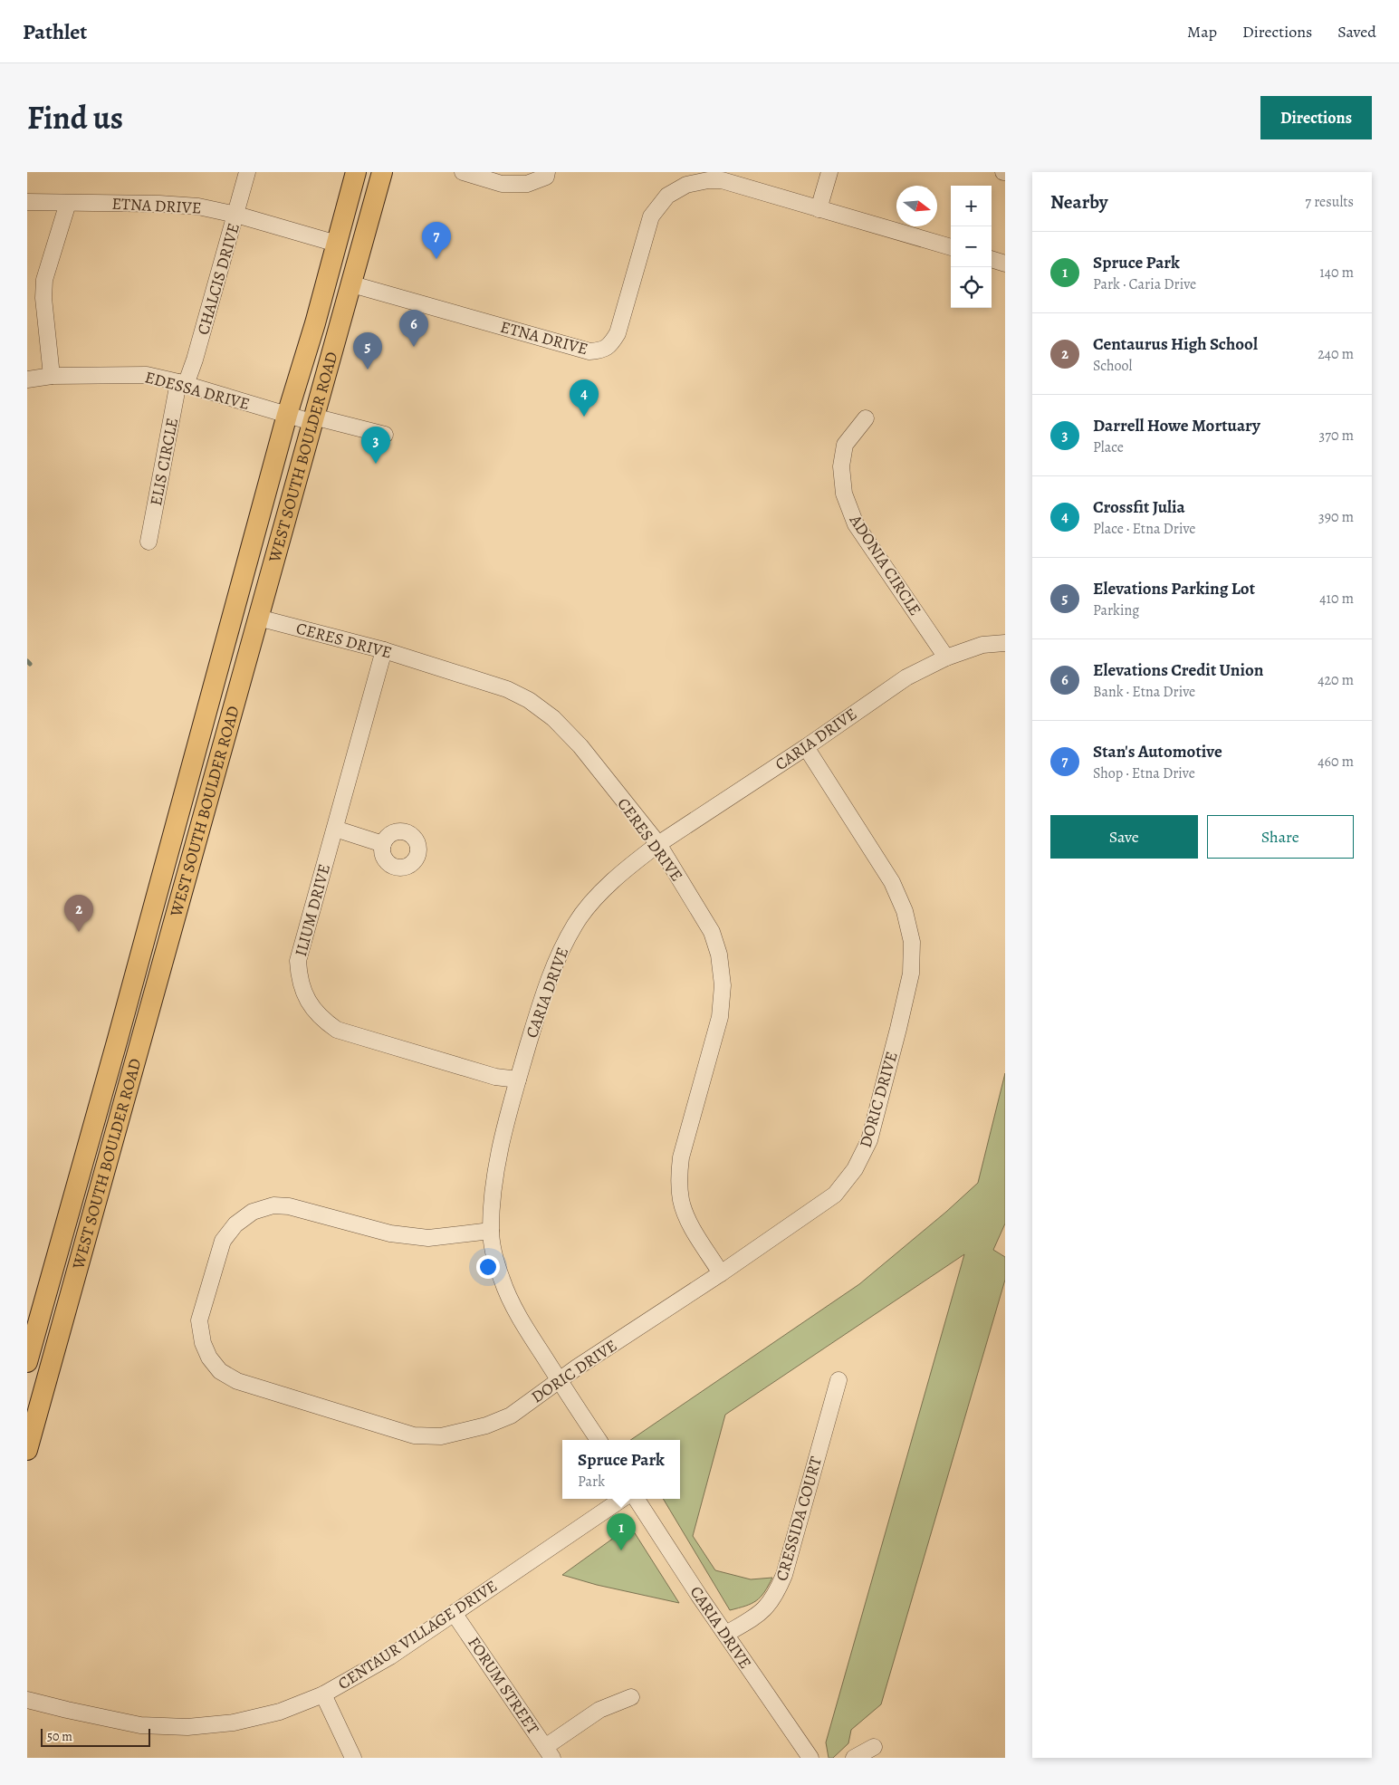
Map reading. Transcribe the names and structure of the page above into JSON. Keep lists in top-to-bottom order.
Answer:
{
  "streets": {
    "main road": ["WEST SOUTH BOULDER ROAD"],
    "street": [
      "ETNA DRIVE",
      "CHALCIS DRIVE",
      "EDESSA DRIVE",
      "ELIS CIRCLE",
      "ADONIA CIRCLE",
      "CERES DRIVE",
      "CARIA DRIVE",
      "ILIUM DRIVE",
      "DORIC DRIVE",
      "CRESSIDA COURT",
      "CENTAUR VILLAGE DRIVE",
      "FORUM STREET"
    ]
  },
  "crossings": [
    ["ETNA DRIVE", "CHALCIS DRIVE"],
    ["ETNA DRIVE", "WEST SOUTH BOULDER ROAD"],
    ["CHALCIS DRIVE", "EDESSA DRIVE"],
    ["CHALCIS DRIVE", "ELIS CIRCLE"],
    ["EDESSA DRIVE", "WEST SOUTH BOULDER ROAD"],
    ["EDESSA DRIVE", "ELIS CIRCLE"],
    ["WEST SOUTH BOULDER ROAD", "CERES DRIVE"],
    ["ADONIA CIRCLE", "CARIA DRIVE"],
    ["CERES DRIVE", "CARIA DRIVE"],
    ["CERES DRIVE", "ILIUM DRIVE"],
    ["CERES DRIVE", "DORIC DRIVE"],
    ["CARIA DRIVE", "ILIUM DRIVE"],
    ["CARIA DRIVE", "DORIC DRIVE"],
    ["CARIA DRIVE", "CRESSIDA COURT"],
    ["CENTAUR VILLAGE DRIVE", "FORUM STREET"]
  ],
  "scale_bar": "50 m",
  "north": "right",
  "page": {
    "header": "Pathlet",
    "nav": ["Map", "Directions", "Saved"],
    "title": "Find us",
    "buttons": [
      "Directions",
      ["Save", "Share"]
    ],
    "heading": ["Nearby", "7 results"],
    "map_buttons": ["+", "−"],
    "pins": [
      "7",
      "6",
      "5",
      "4",
      "3",
      "2",
      "1"
    ],
    "list": [
      {
        "mark": "1",
        "name": "Spruce Park",
        "note": "Park · Caria Drive",
        "value": "140 m"
      },
      {
        "mark": "2",
        "name": "Centaurus High School",
        "note": "School",
        "value": "240 m"
      },
      {
        "mark": "3",
        "name": "Darrell Howe Mortuary",
        "note": "Place",
        "value": "370 m"
      },
      {
        "mark": "4",
        "name": "Crossfit Julia",
        "note": "Place · Etna Drive",
        "value": "390 m"
      },
      {
        "mark": "5",
        "name": "Elevations Parking Lot",
        "note": "Parking",
        "value": "410 m"
      },
      {
        "mark": "6",
        "name": "Elevations Credit Union",
        "note": "Bank · Etna Drive",
        "value": "420 m"
      },
      {
        "mark": "7",
        "name": "Stan's Automotive",
        "note": "Shop · Etna Drive",
        "value": "460 m"
      }
    ],
    "popup": ["Spruce Park", "Park"],
    "scale": "50 m"
  }
}
